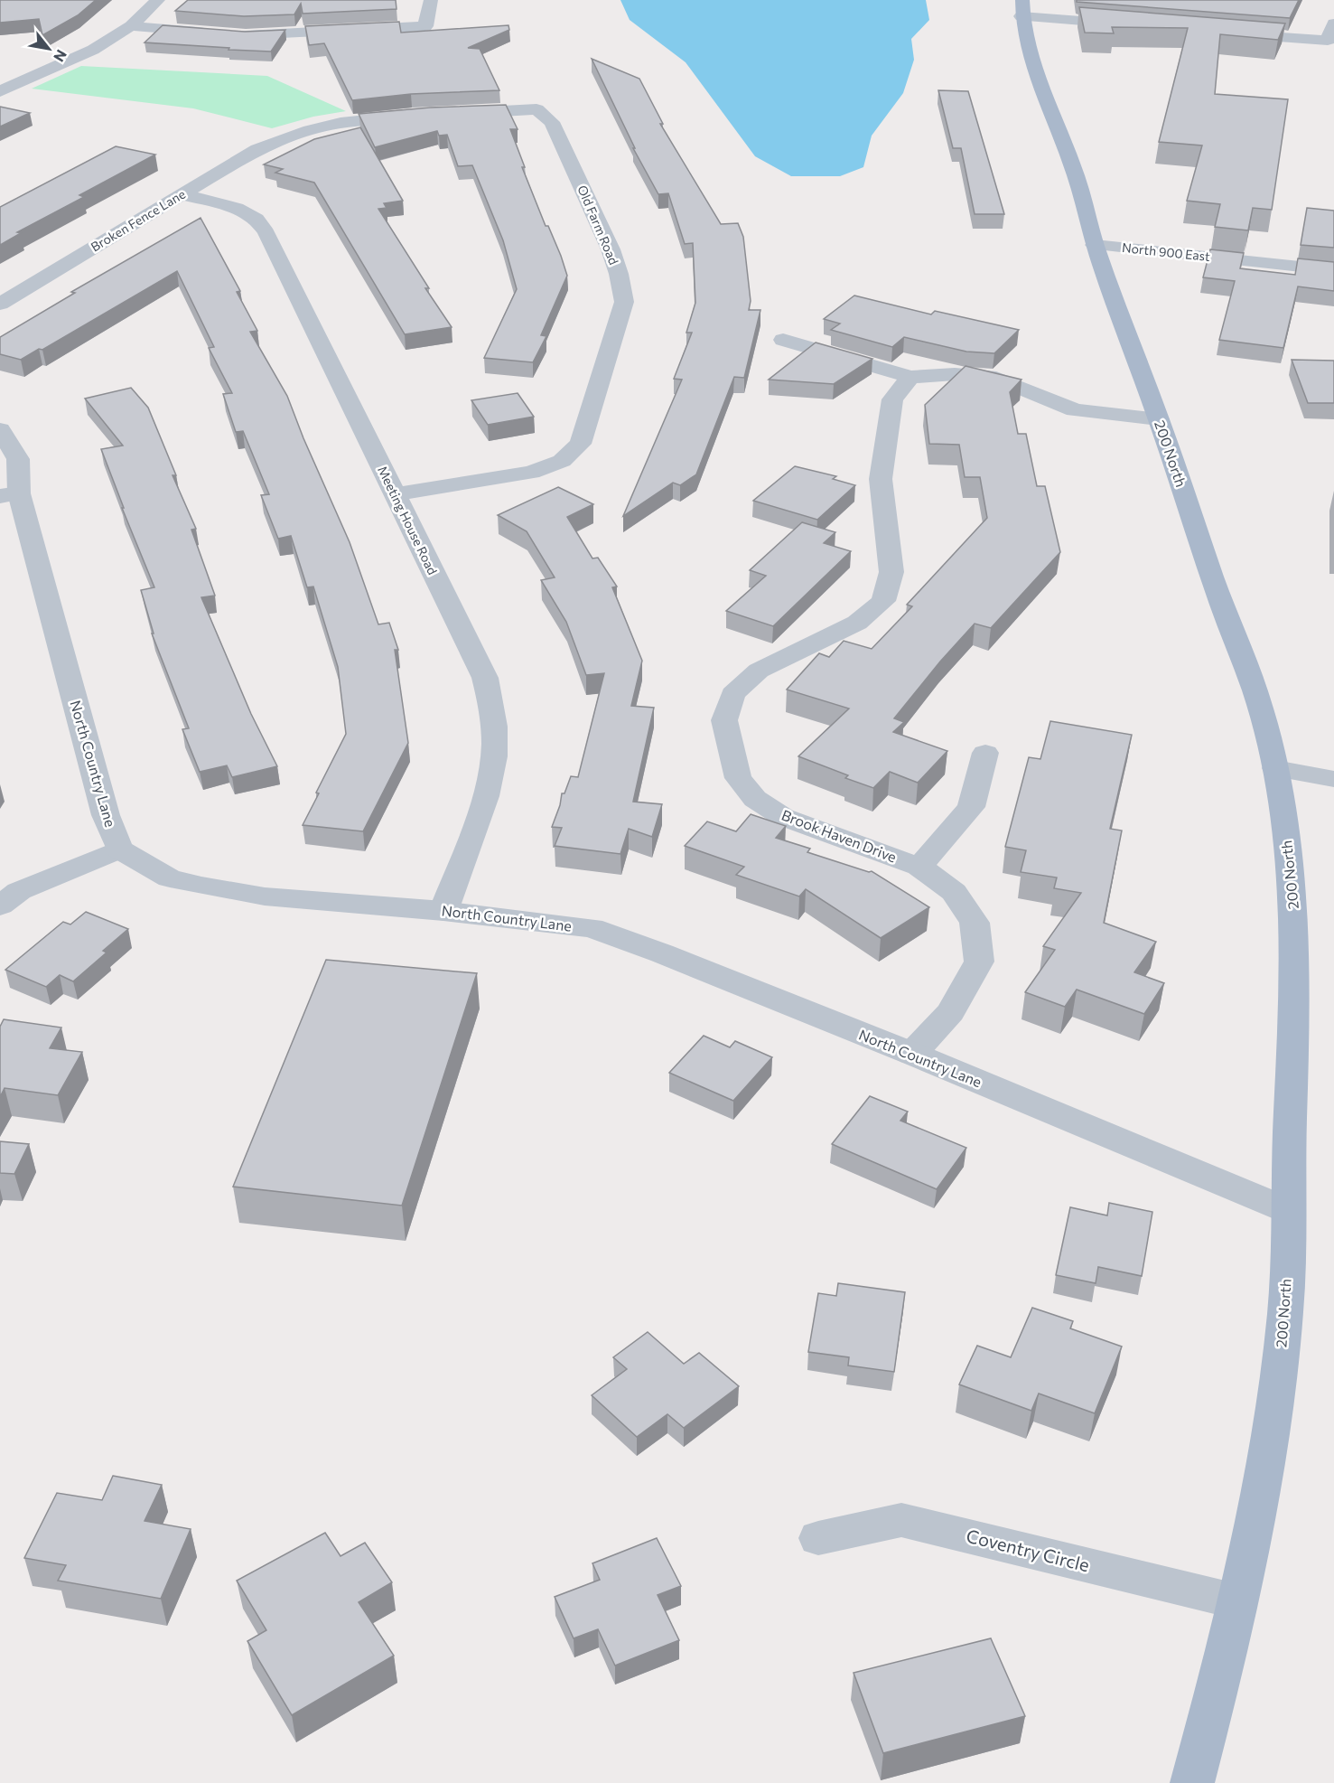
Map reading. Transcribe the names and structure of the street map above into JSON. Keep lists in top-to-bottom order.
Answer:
{
  "streets": {
    "main road": ["200 North"],
    "street": [
      "Broken Fence Lane",
      "Old Farm Road",
      "North 900 East",
      "Meeting House Road",
      "North Country Lane",
      "Brook Haven Drive",
      "Coventry Circle"
    ]
  },
  "crossings": [
    ["Broken Fence Lane", "Meeting House Road"],
    ["Old Farm Road", "Meeting House Road"],
    ["North 900 East", "200 North"],
    ["200 North", "North Country Lane"],
    ["200 North", "Coventry Circle"],
    ["Meeting House Road", "North Country Lane"],
    ["North Country Lane", "Brook Haven Drive"]
  ],
  "north": "bottom right"
}
